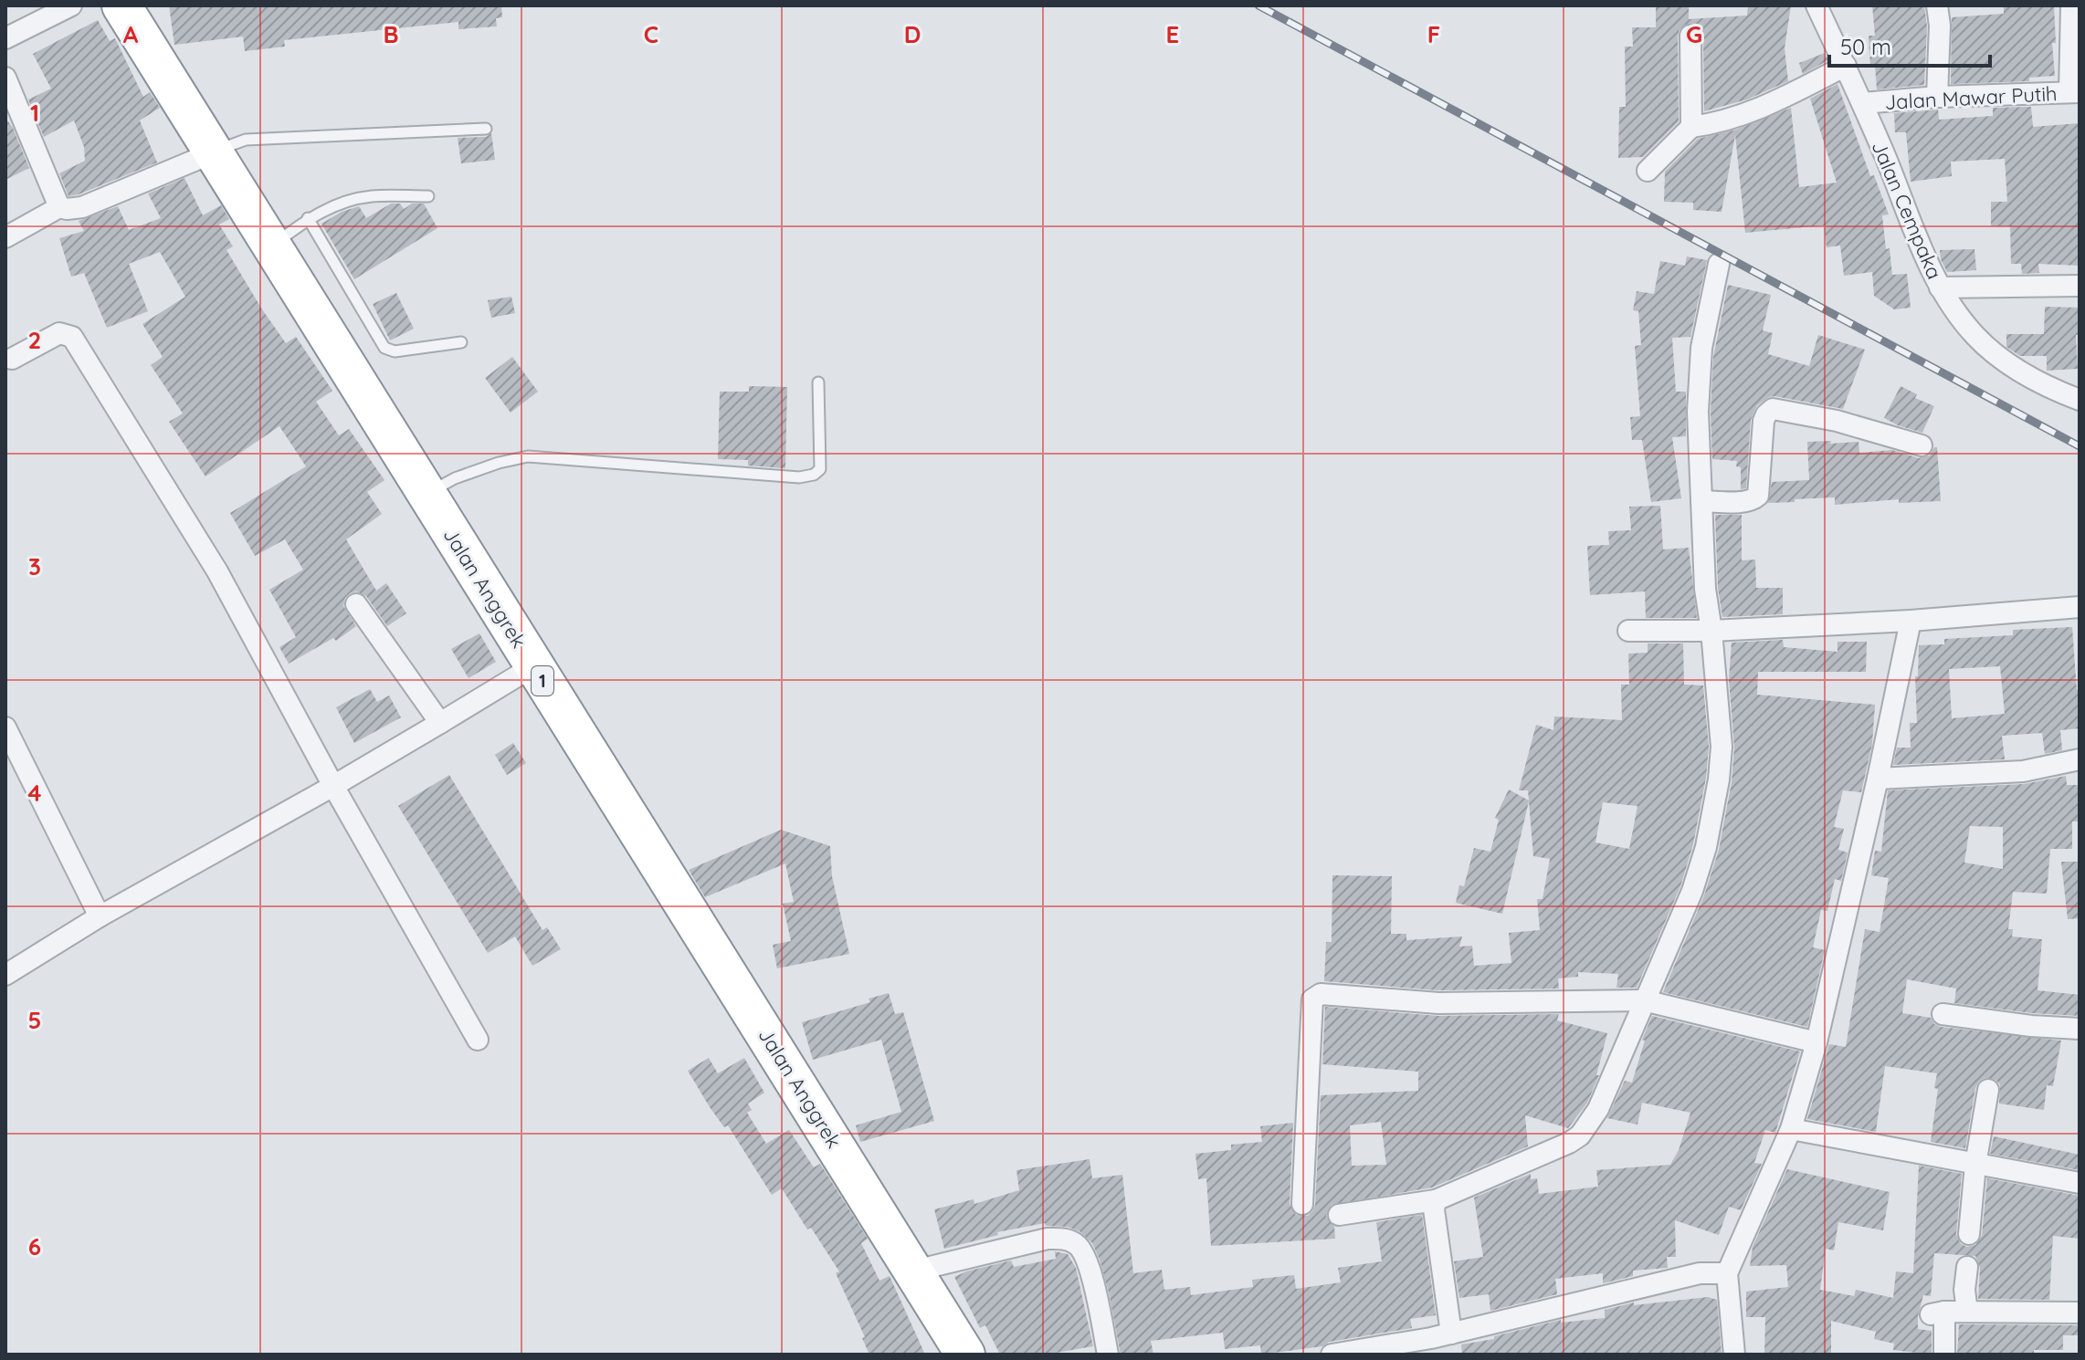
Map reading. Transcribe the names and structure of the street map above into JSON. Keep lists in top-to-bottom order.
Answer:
{
  "streets": {
    "highway": ["Jalan Anggrek", "1"],
    "street": ["Jalan Mawar Putih", "Jalan Cempaka"]
  },
  "crossings": [
    ["Jalan Mawar Putih", "Jalan Cempaka"]
  ],
  "scale_bar": "50 m",
  "grid": {
    "columns": [
      "A",
      "B",
      "C",
      "D",
      "E",
      "F",
      "G"
    ],
    "rows": [
      "1",
      "2",
      "3",
      "4",
      "5",
      "6"
    ]
  }
}
